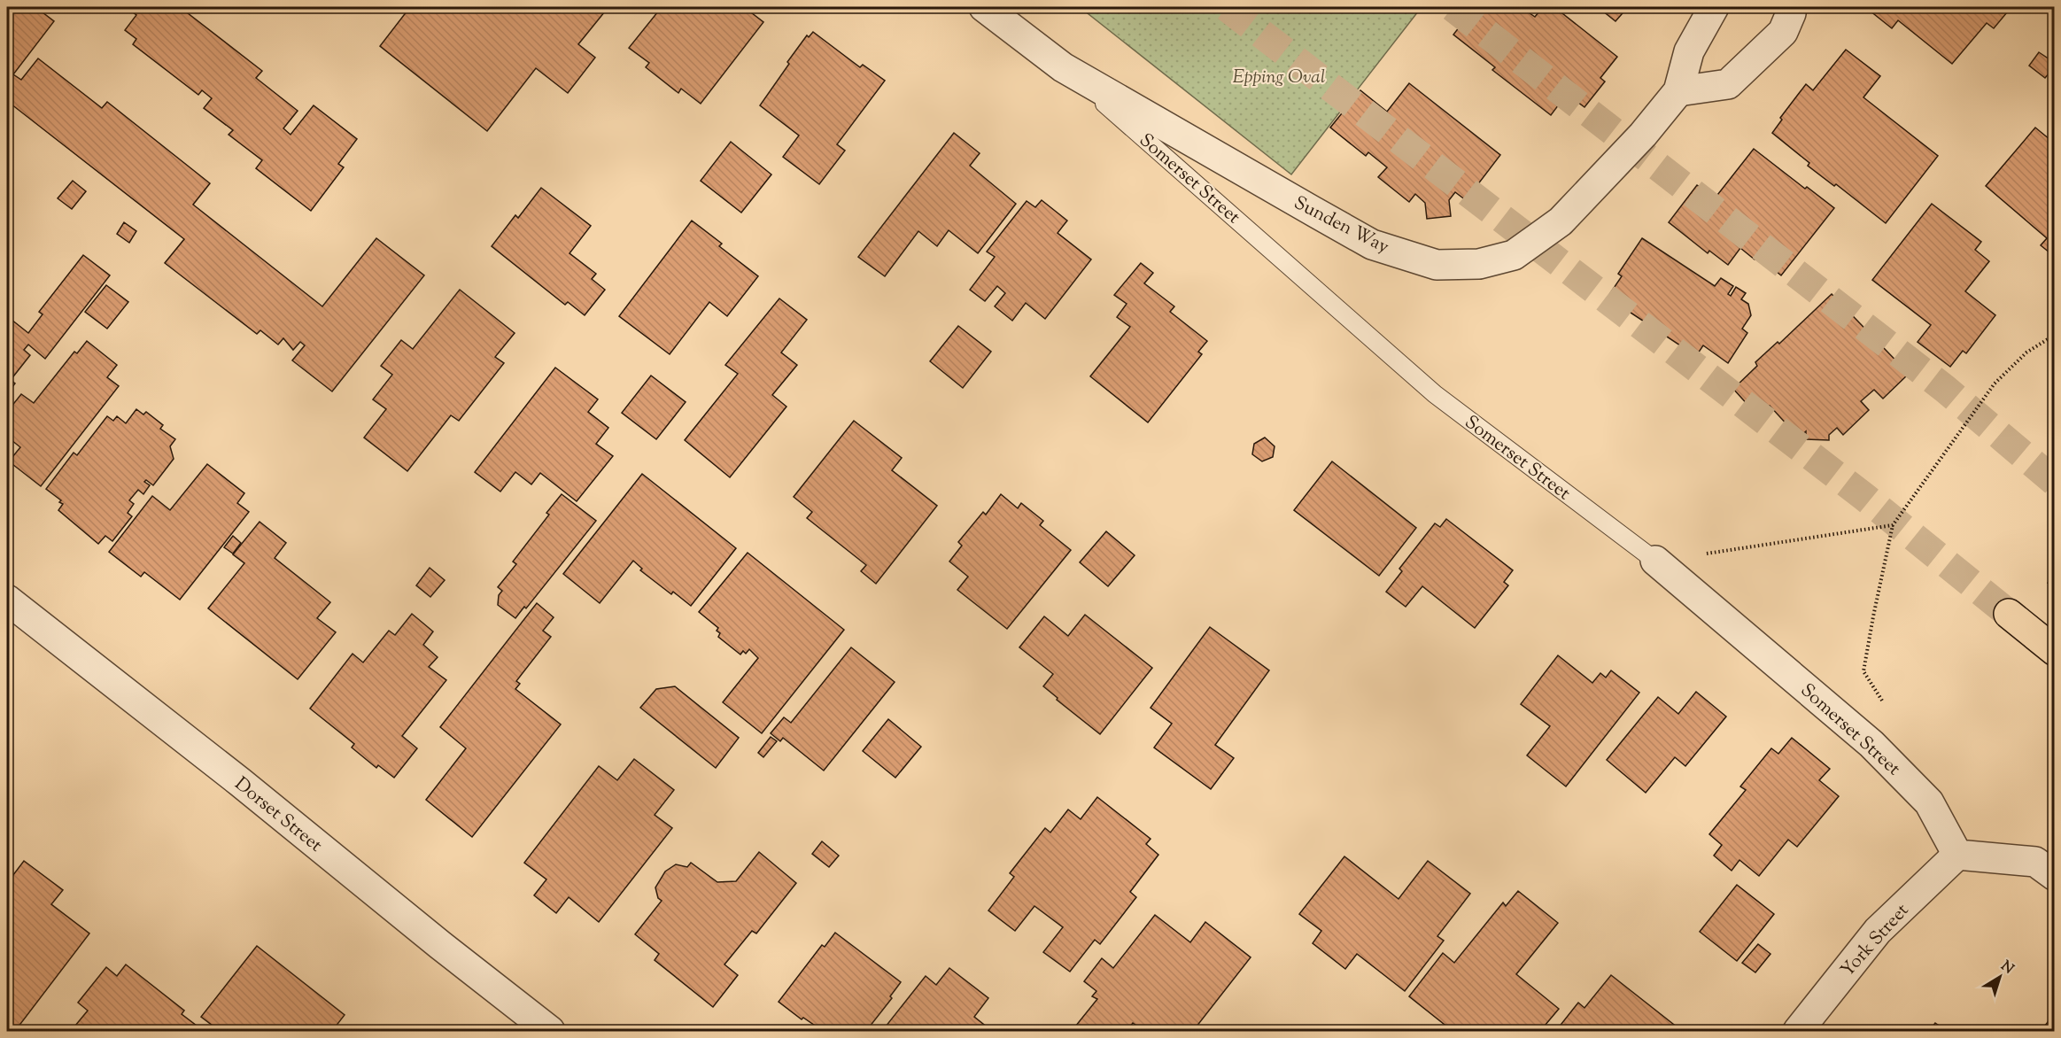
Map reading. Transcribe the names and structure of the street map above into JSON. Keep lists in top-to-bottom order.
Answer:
{
  "streets": {
    "street": [
      "Somerset Street",
      "Sunden Way",
      "Dorset Street",
      "York Street"
    ]
  },
  "crossings": [
    ["Somerset Street", "Sunden Way"],
    ["Somerset Street", "York Street"]
  ],
  "parks": ["Epping Oval"],
  "north": "top right"
}
